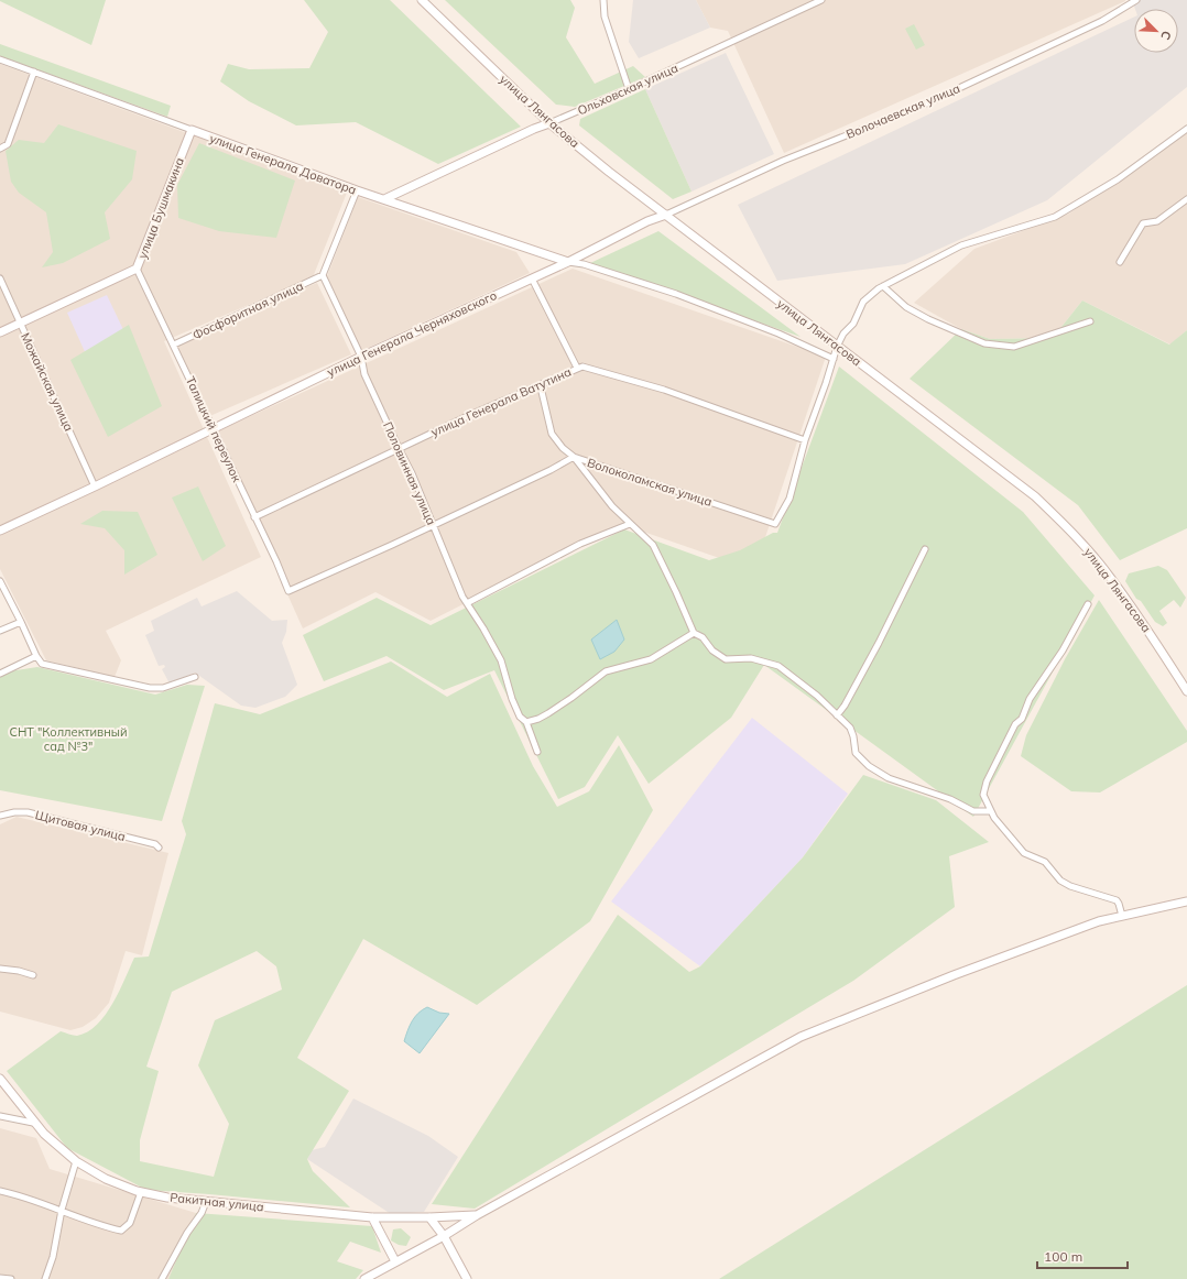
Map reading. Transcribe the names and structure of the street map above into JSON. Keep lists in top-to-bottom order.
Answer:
{
  "streets": {
    "street": [
      "Ольховская улица",
      "улица Лянгасова",
      "Волочаевская улица",
      "улица Генерала Доватора",
      "улица Бушмакина",
      "Фосфоритная улица",
      "улица Генерала Черняховского",
      "Можайская улица",
      "улица Генерала Ватутина",
      "Талицкий переулок",
      "Половинная улица",
      "Волоколамская улица",
      "Щитовая улица",
      "Ракитная улица"
    ]
  },
  "crossings": [
    ["Ольховская улица", "улица Лянгасова"],
    ["Ольховская улица", "улица Генерала Доватора"],
    ["улица Лянгасова", "Волочаевская улица"],
    ["улица Лянгасова", "улица Генерала Черняховского"],
    ["Волочаевская улица", "улица Генерала Черняховского"],
    ["улица Генерала Доватора", "улица Бушмакина"],
    ["улица Генерала Доватора", "улица Генерала Черняховского"],
    ["улица Бушмакина", "Можайская улица"],
    ["улица Бушмакина", "Талицкий переулок"],
    ["Фосфоритная улица", "Талицкий переулок"],
    ["Фосфоритная улица", "Половинная улица"],
    ["улица Генерала Черняховского", "Можайская улица"],
    ["улица Генерала Черняховского", "Талицкий переулок"],
    ["улица Генерала Черняховского", "Половинная улица"],
    ["улица Генерала Ватутина", "Талицкий переулок"],
    ["улица Генерала Ватутина", "Половинная улица"],
    ["улица Генерала Ватутина", "Волоколамская улица"],
    ["Талицкий переулок", "Волоколамская улица"],
    ["Половинная улица", "Волоколамская улица"]
  ],
  "parks": ["СНТ \"Коллективный сад №3\""],
  "scale_bar": "100 m",
  "north": "bottom right"
}
